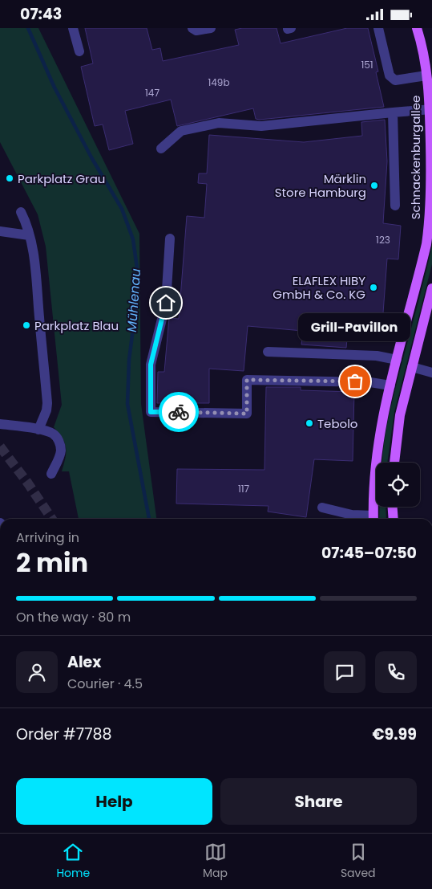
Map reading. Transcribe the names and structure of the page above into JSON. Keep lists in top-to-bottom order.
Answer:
{
  "streets": {
    "main road": ["Schnackenburgallee"]
  },
  "water": ["Mühlenau"],
  "places": [
    "Parkplatz Grau",
    "Märklin Store Hamburg",
    "ELAFLEX HIBY GmbH & Co. KG",
    "Parkplatz Blau",
    "Grill-Pavillon",
    "Tebolo"
  ],
  "house_numbers": [
    "151",
    "149b",
    "147",
    "123",
    "117"
  ],
  "page": {
    "status": "07:43",
    "bubble": "Grill-Pavillon",
    "heading": ["2 min", "Arriving in", "07:45–07:50"],
    "panel": [
      "Alex",
      "Courier · 4.5",
      "Order #7788",
      "€9.99"
    ],
    "bar": "On the way · 80 m",
    "buttons": ["Help", "Share"],
    "tabs": ["Home", "Map", "Saved"]
  }
}
